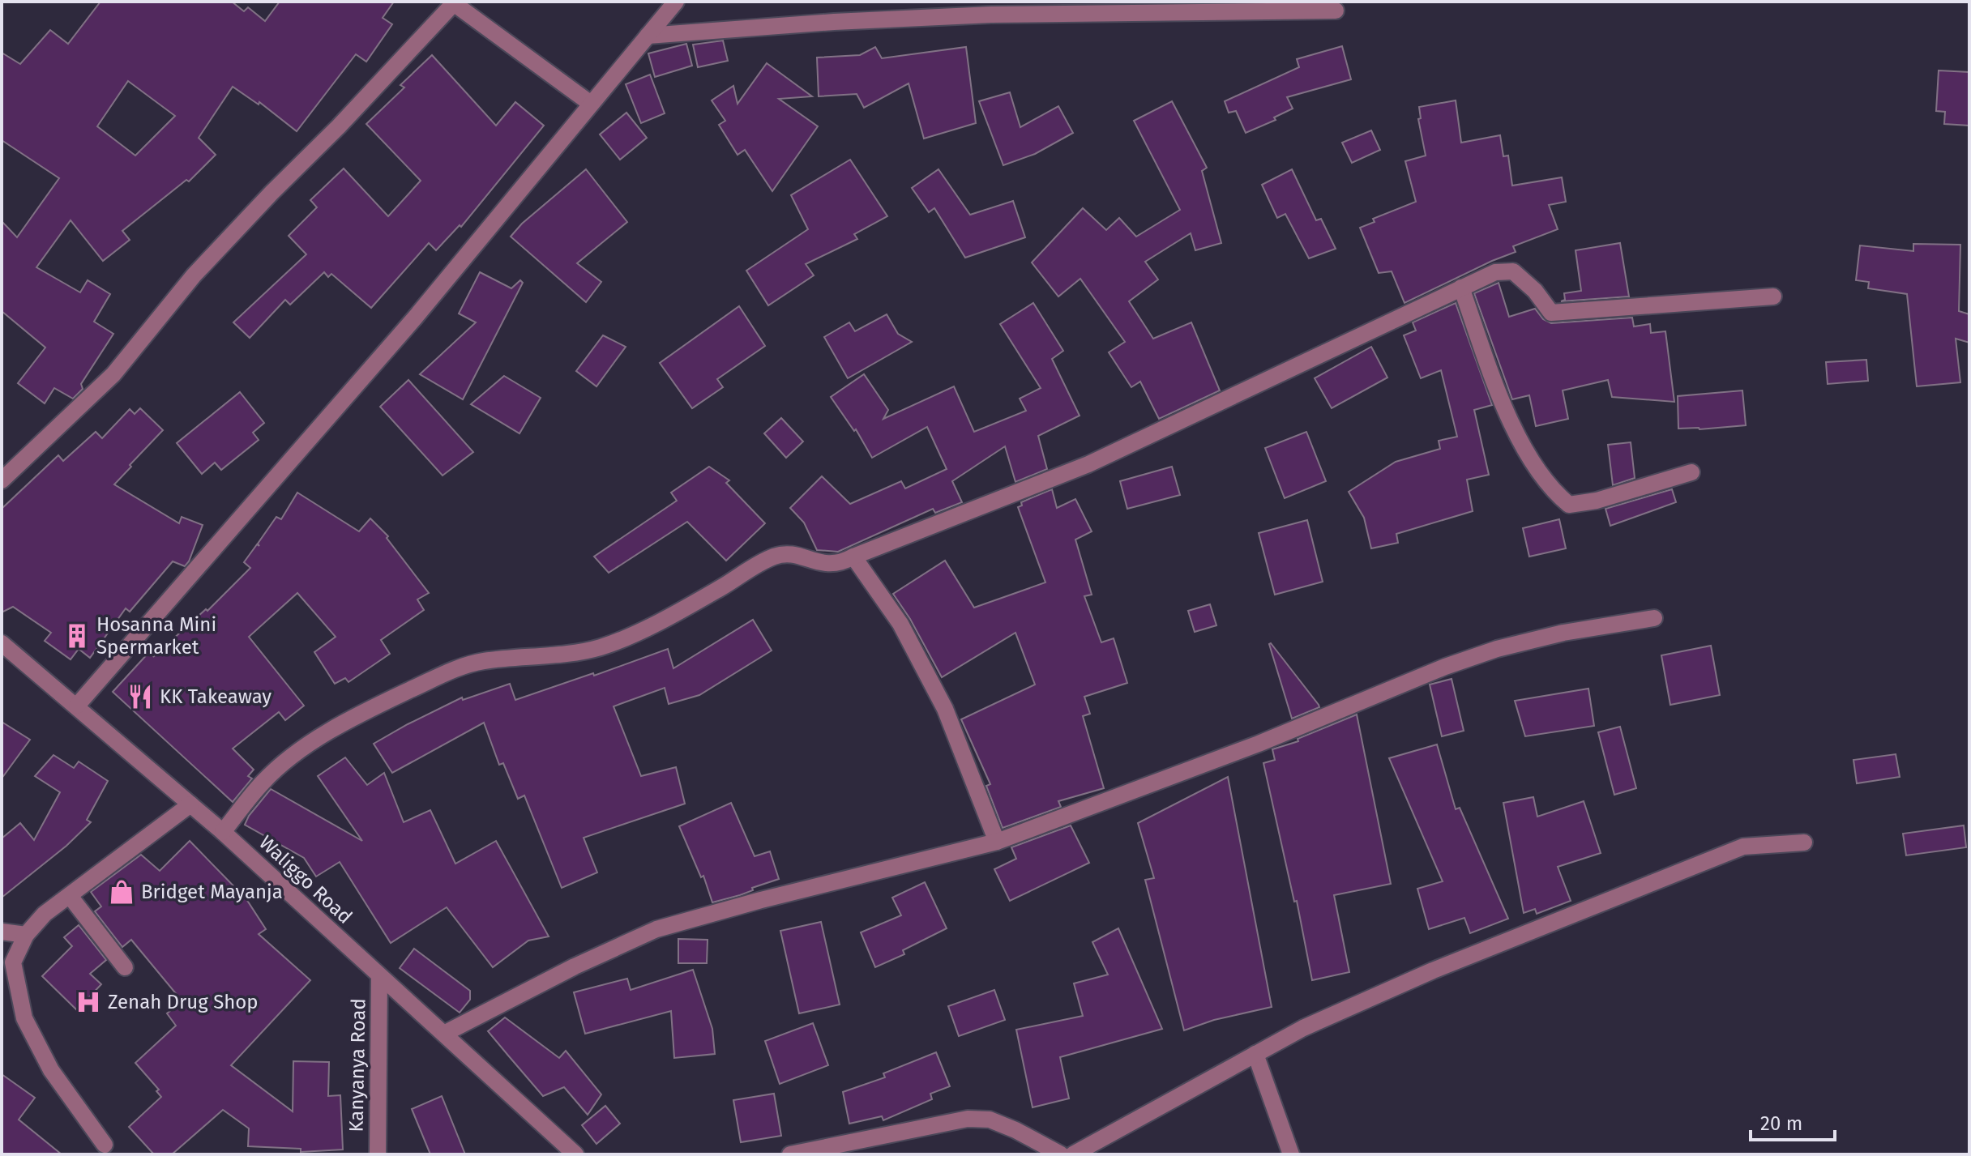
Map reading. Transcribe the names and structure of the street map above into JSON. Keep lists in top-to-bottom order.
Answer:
{
  "streets": {
    "street": ["Waliggo Road", "Kanyanya Road"]
  },
  "crossings": [
    ["Waliggo Road", "Kanyanya Road"]
  ],
  "places": {
    "building": ["Hosanna Mini Spermarket"],
    "restaurant": ["KK Takeaway"],
    "shop": ["Bridget Mayanja"],
    "hospital": ["Zenah Drug Shop"]
  },
  "scale_bar": "20 m"
}
